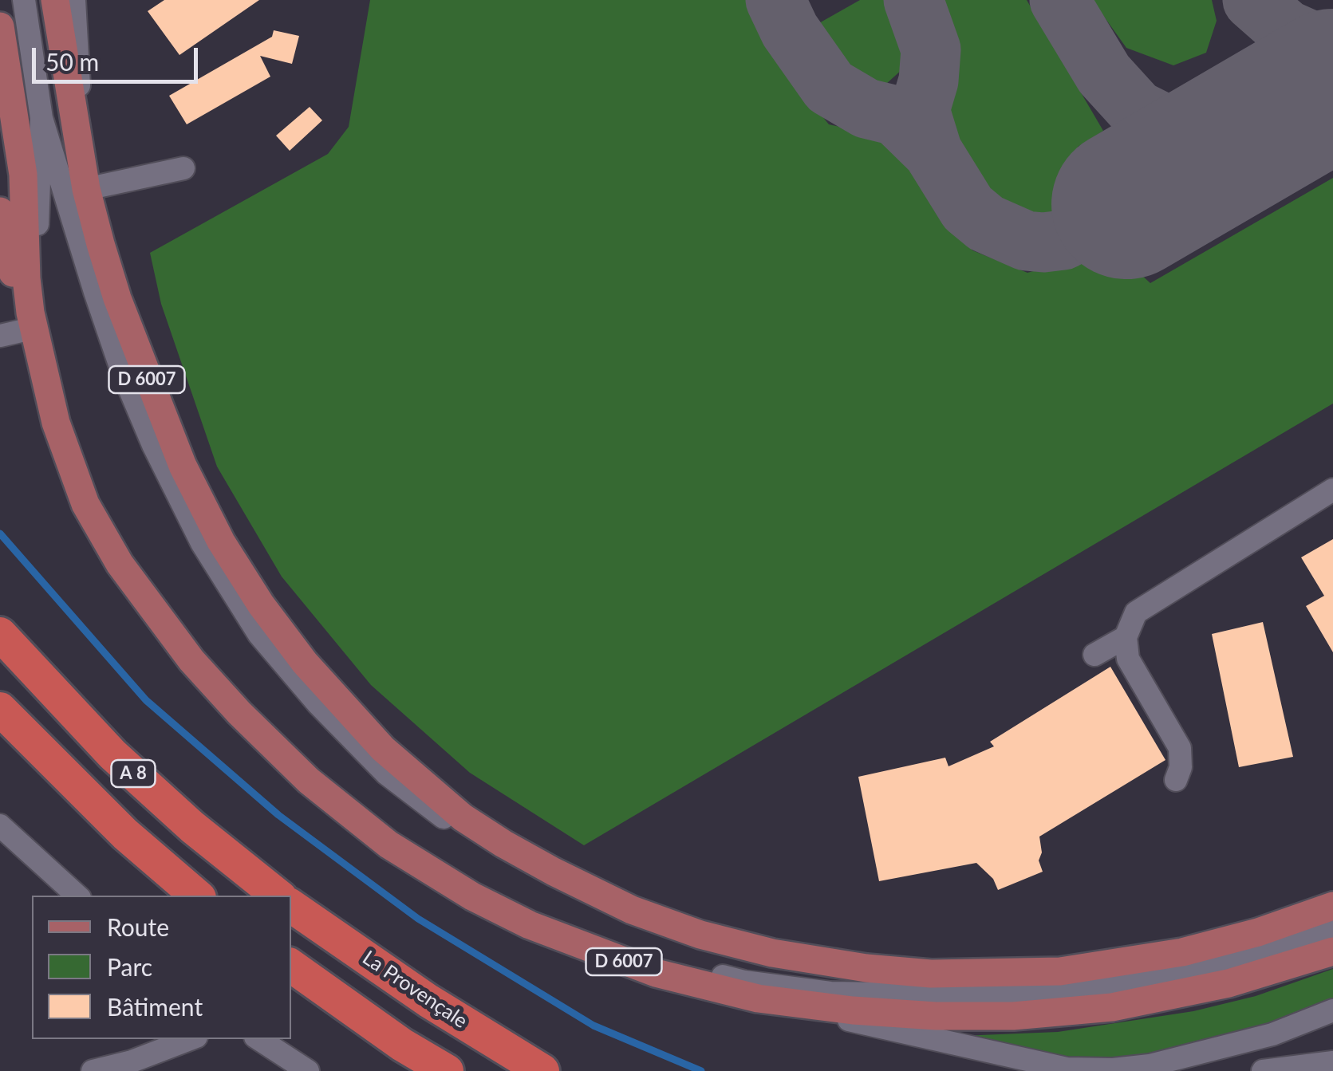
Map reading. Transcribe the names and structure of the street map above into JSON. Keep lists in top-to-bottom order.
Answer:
{
  "streets": {
    "highway": ["A 8", "La Provençale"],
    "main road": ["D 6007"]
  },
  "legend": ["Route", "Parc", "Bâtiment"],
  "scale_bar": "50 m"
}
